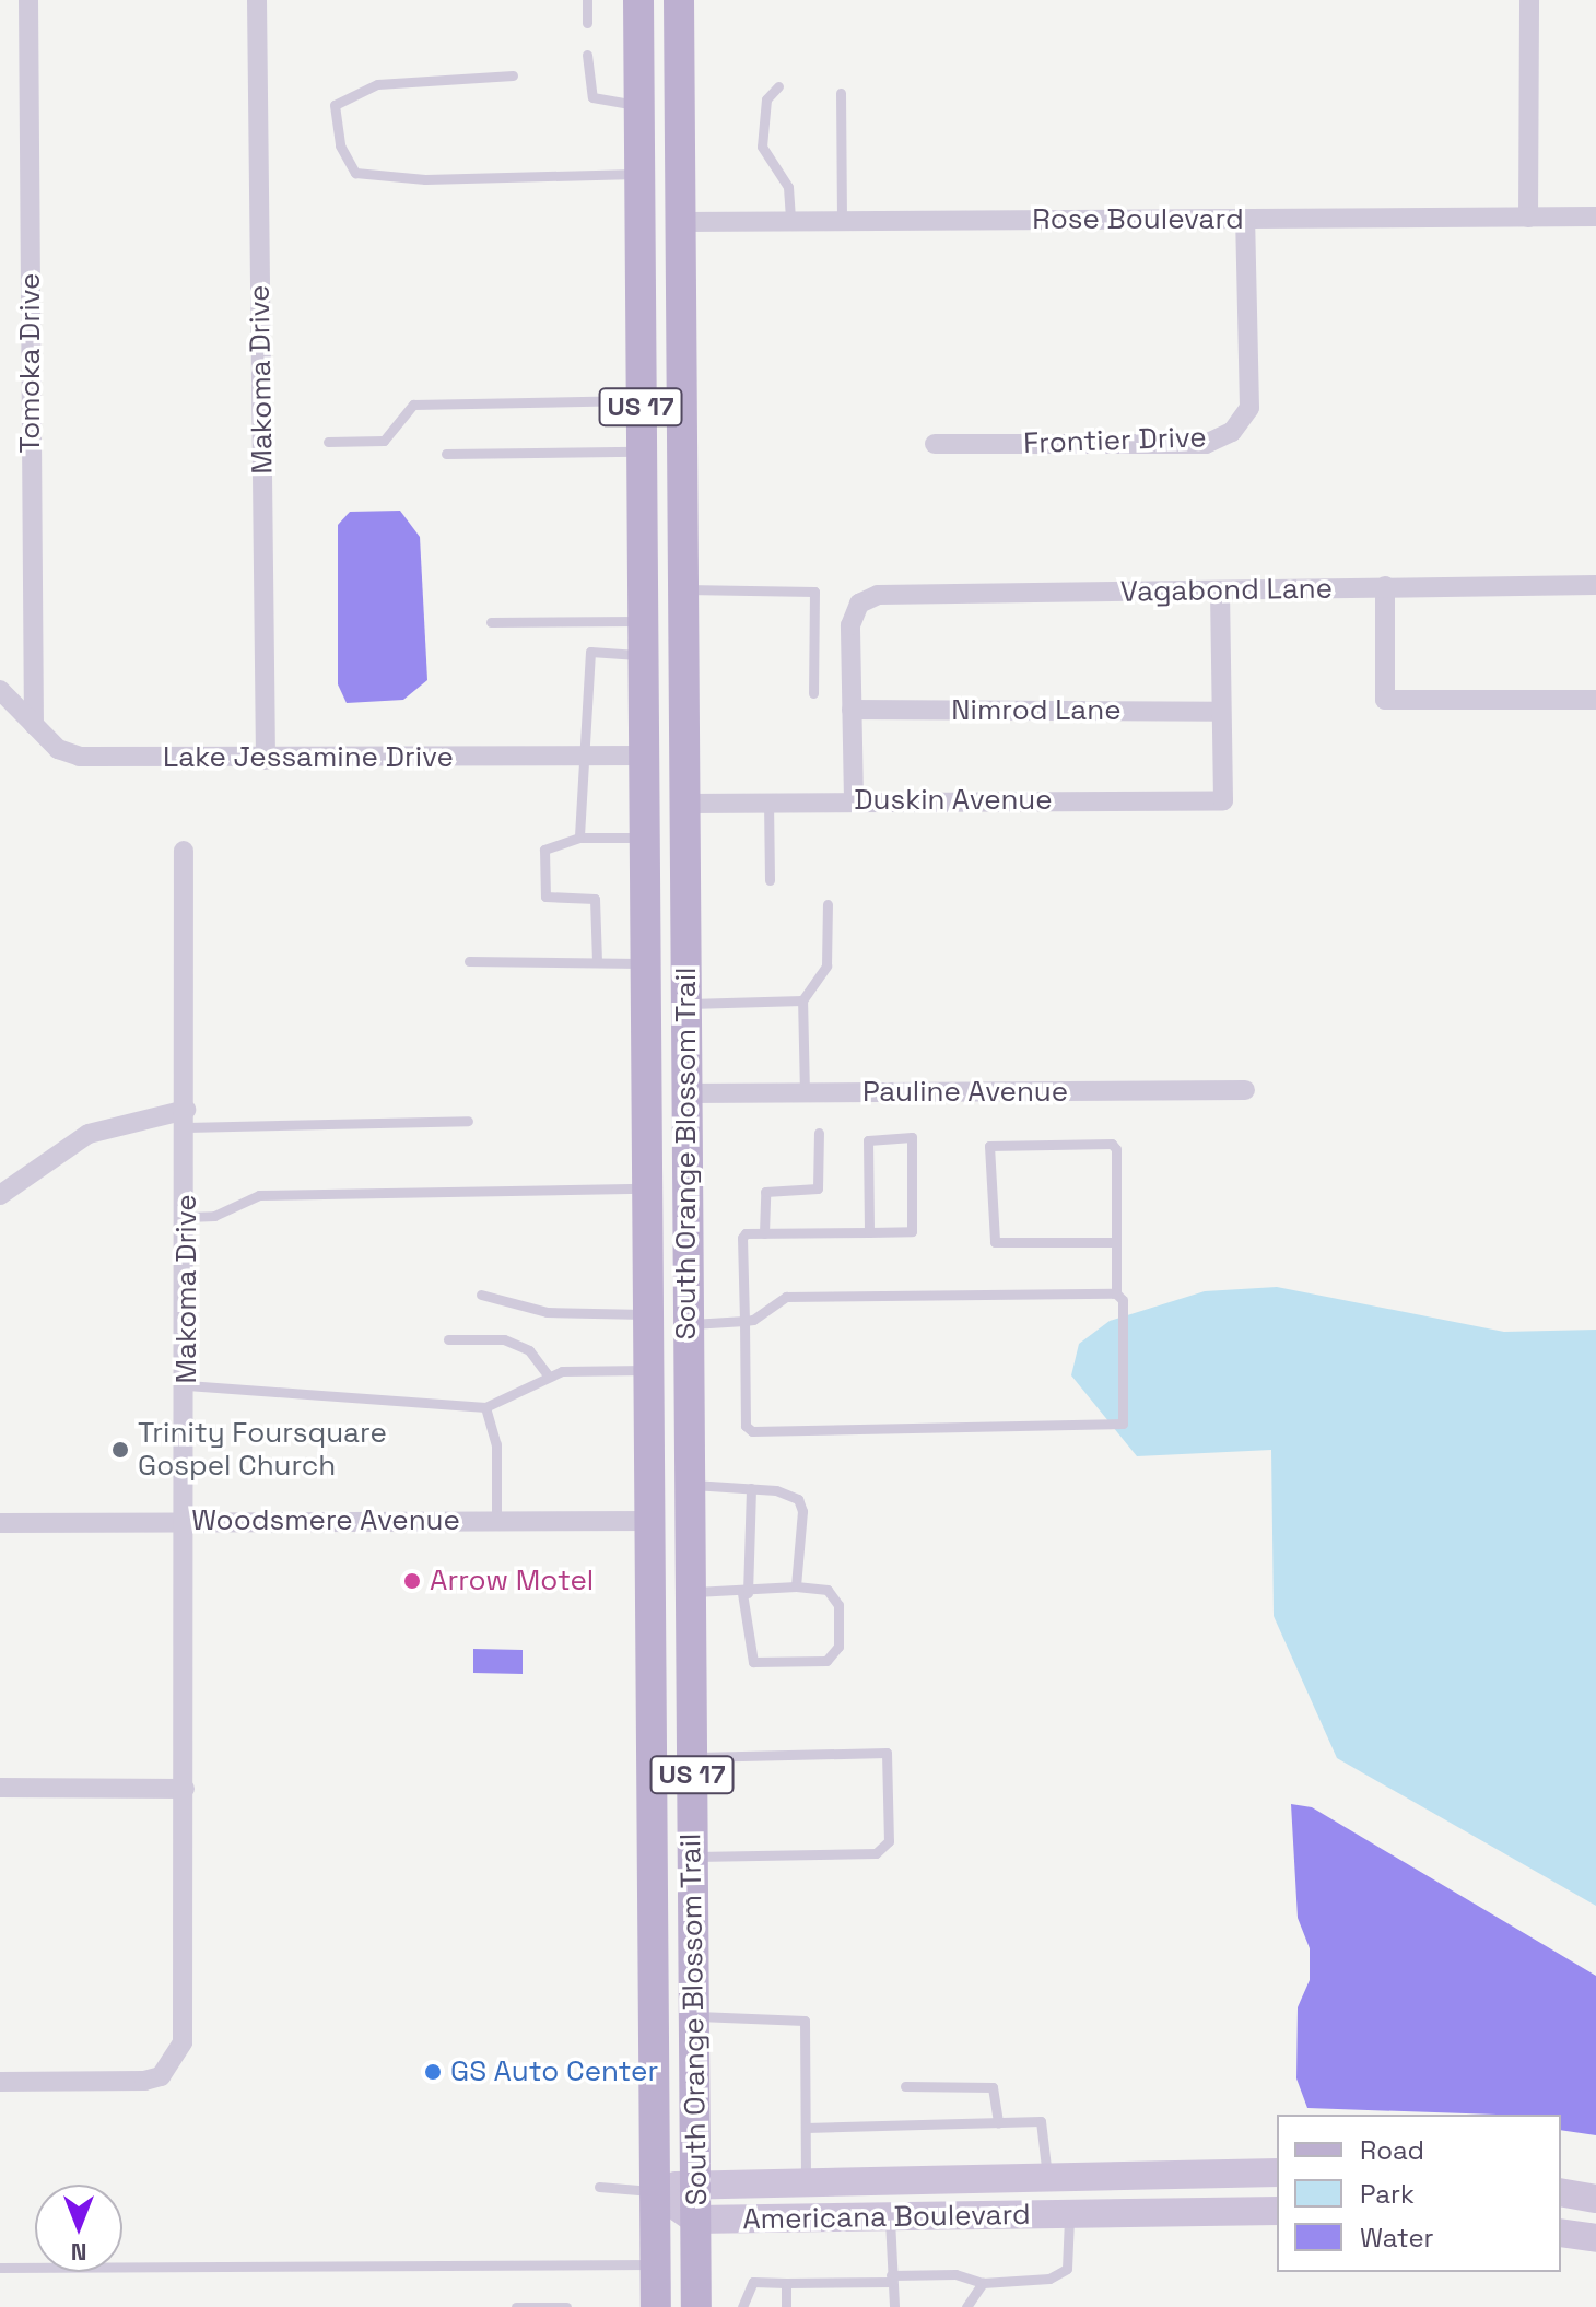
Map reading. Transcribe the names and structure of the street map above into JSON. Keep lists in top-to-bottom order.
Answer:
{
  "streets": {
    "main road": ["US 17", "South Orange Blossom Trail", "Americana Boulevard"],
    "street": [
      "Rose Boulevard",
      "Tomoka Drive",
      "Makoma Drive",
      "Frontier Drive",
      "Vagabond Lane",
      "Nimrod Lane",
      "Lake Jessamine Drive",
      "Duskin Avenue",
      "Pauline Avenue",
      "Woodsmere Avenue"
    ]
  },
  "crossings": [
    ["Rose Boulevard", "Frontier Drive"],
    ["Rose Boulevard", "South Orange Blossom Trail"],
    ["Tomoka Drive", "Lake Jessamine Drive"],
    ["Makoma Drive", "Lake Jessamine Drive"],
    ["Makoma Drive", "Woodsmere Avenue"],
    ["Vagabond Lane", "Nimrod Lane"],
    ["Nimrod Lane", "Duskin Avenue"],
    ["Lake Jessamine Drive", "South Orange Blossom Trail"],
    ["Duskin Avenue", "South Orange Blossom Trail"],
    ["Pauline Avenue", "South Orange Blossom Trail"],
    ["South Orange Blossom Trail", "Woodsmere Avenue"],
    ["South Orange Blossom Trail", "Americana Boulevard"]
  ],
  "places": ["Trinity Foursquare Gospel Church", "Arrow Motel", "GS Auto Center"],
  "legend": ["Road", "Park", "Water"],
  "north": "bottom"
}
